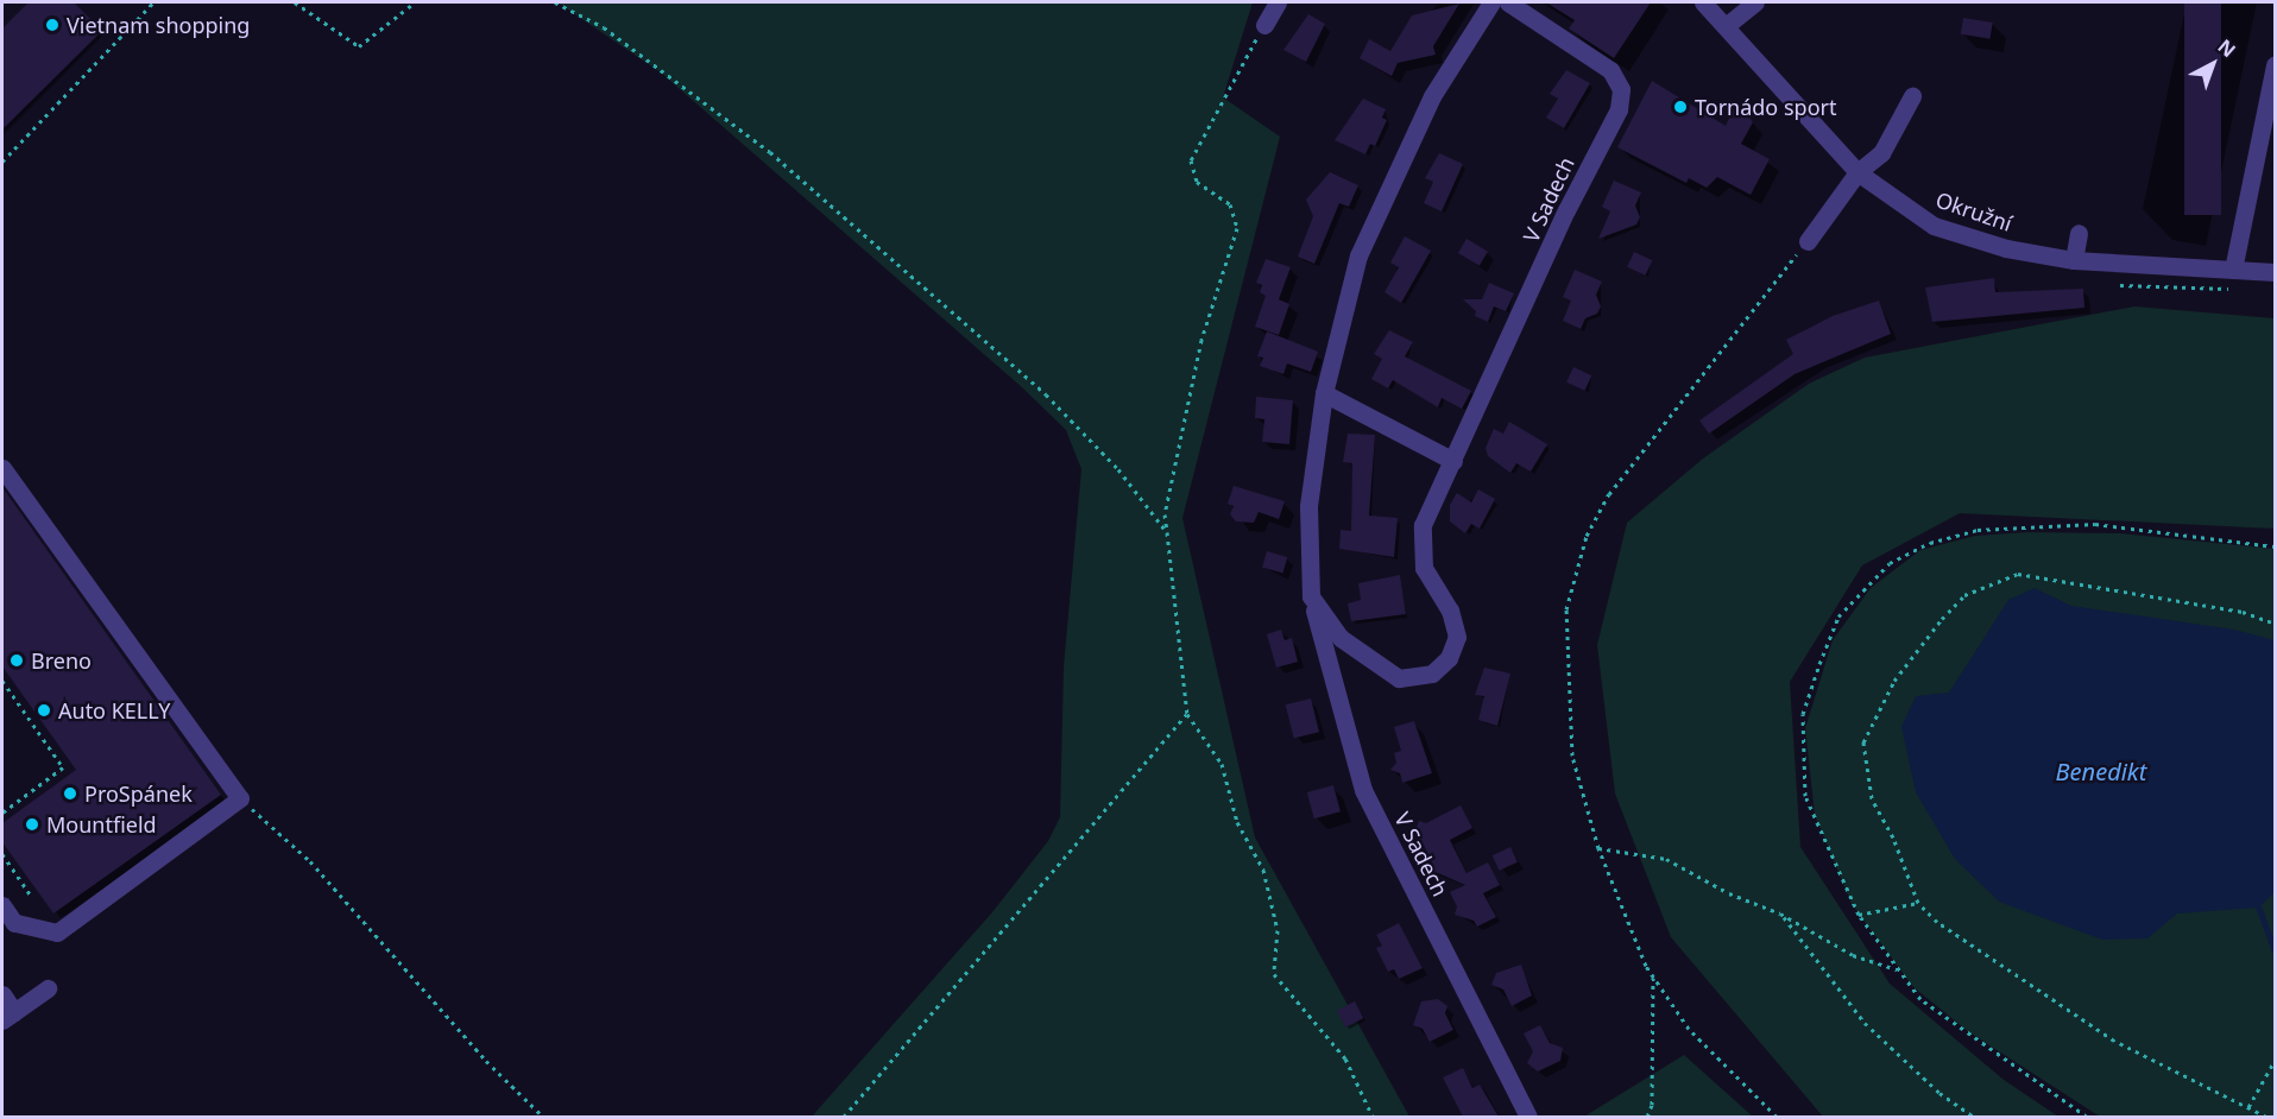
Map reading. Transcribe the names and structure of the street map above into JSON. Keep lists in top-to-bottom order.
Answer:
{
  "streets": {
    "street": ["V Sadech", "Okružní"]
  },
  "water": ["Benedikt"],
  "places": [
    "Vietnam shopping",
    "Tornádo sport",
    "Breno",
    "Auto KELLY",
    "ProSpánek",
    "Mountfield"
  ],
  "north": "top right"
}
